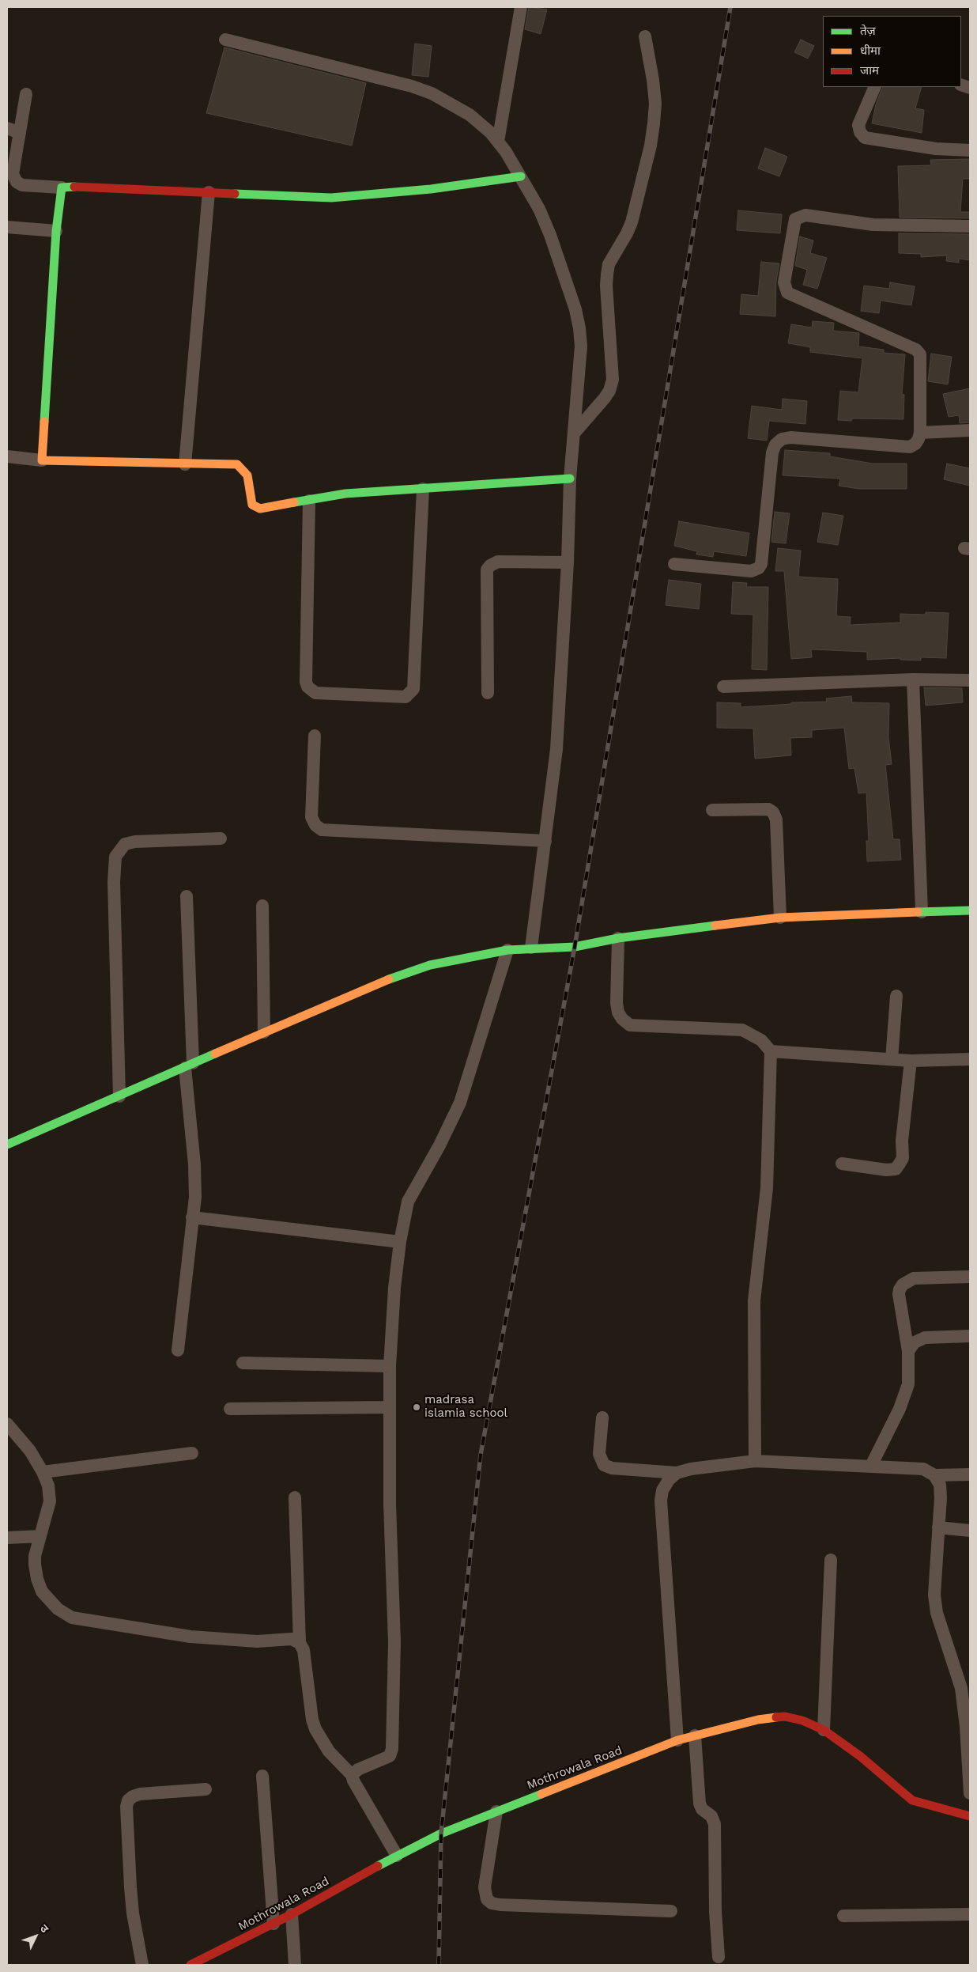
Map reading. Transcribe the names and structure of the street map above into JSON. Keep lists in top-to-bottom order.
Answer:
{
  "streets": {
    "street": ["Mothrowala Road"]
  },
  "places": ["madrasa islamia school"],
  "legend": ["तेज़", "धीमा", "जाम"],
  "north": "top right"
}
